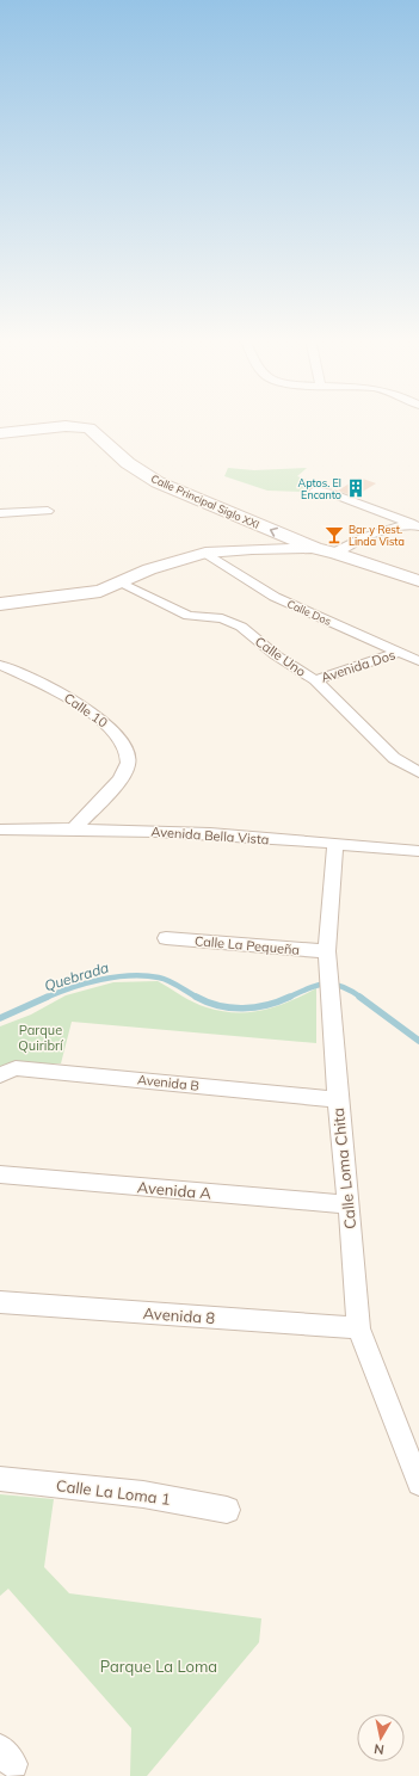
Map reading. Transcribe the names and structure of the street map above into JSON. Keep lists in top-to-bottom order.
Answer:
{
  "streets": {
    "street": [
      "Calle Principal Siglo XXI",
      "Calle Dos",
      "Calle Uno",
      "Avenida Dos",
      "Calle 10",
      "Avenida Bella Vista",
      "Calle La Pequeña",
      "Avenida B",
      "Calle Loma Chita",
      "Avenida A",
      "Avenida 8",
      "Calle La Loma 1"
    ]
  },
  "crossings": [
    ["Calle Dos", "Avenida Dos"],
    ["Calle Uno", "Avenida Dos"],
    ["Calle 10", "Avenida Bella Vista"],
    ["Avenida Bella Vista", "Calle Loma Chita"],
    ["Calle La Pequeña", "Calle Loma Chita"],
    ["Avenida B", "Calle Loma Chita"],
    ["Calle Loma Chita", "Avenida A"],
    ["Calle Loma Chita", "Avenida 8"]
  ],
  "water": ["Quebrada"],
  "parks": ["Parque Quiribrí", "Parque La Loma"],
  "places": {
    "building": ["Aptos. El Encanto"],
    "bar": ["Bar y Rest. Linda Vista"]
  },
  "north": "bottom"
}
